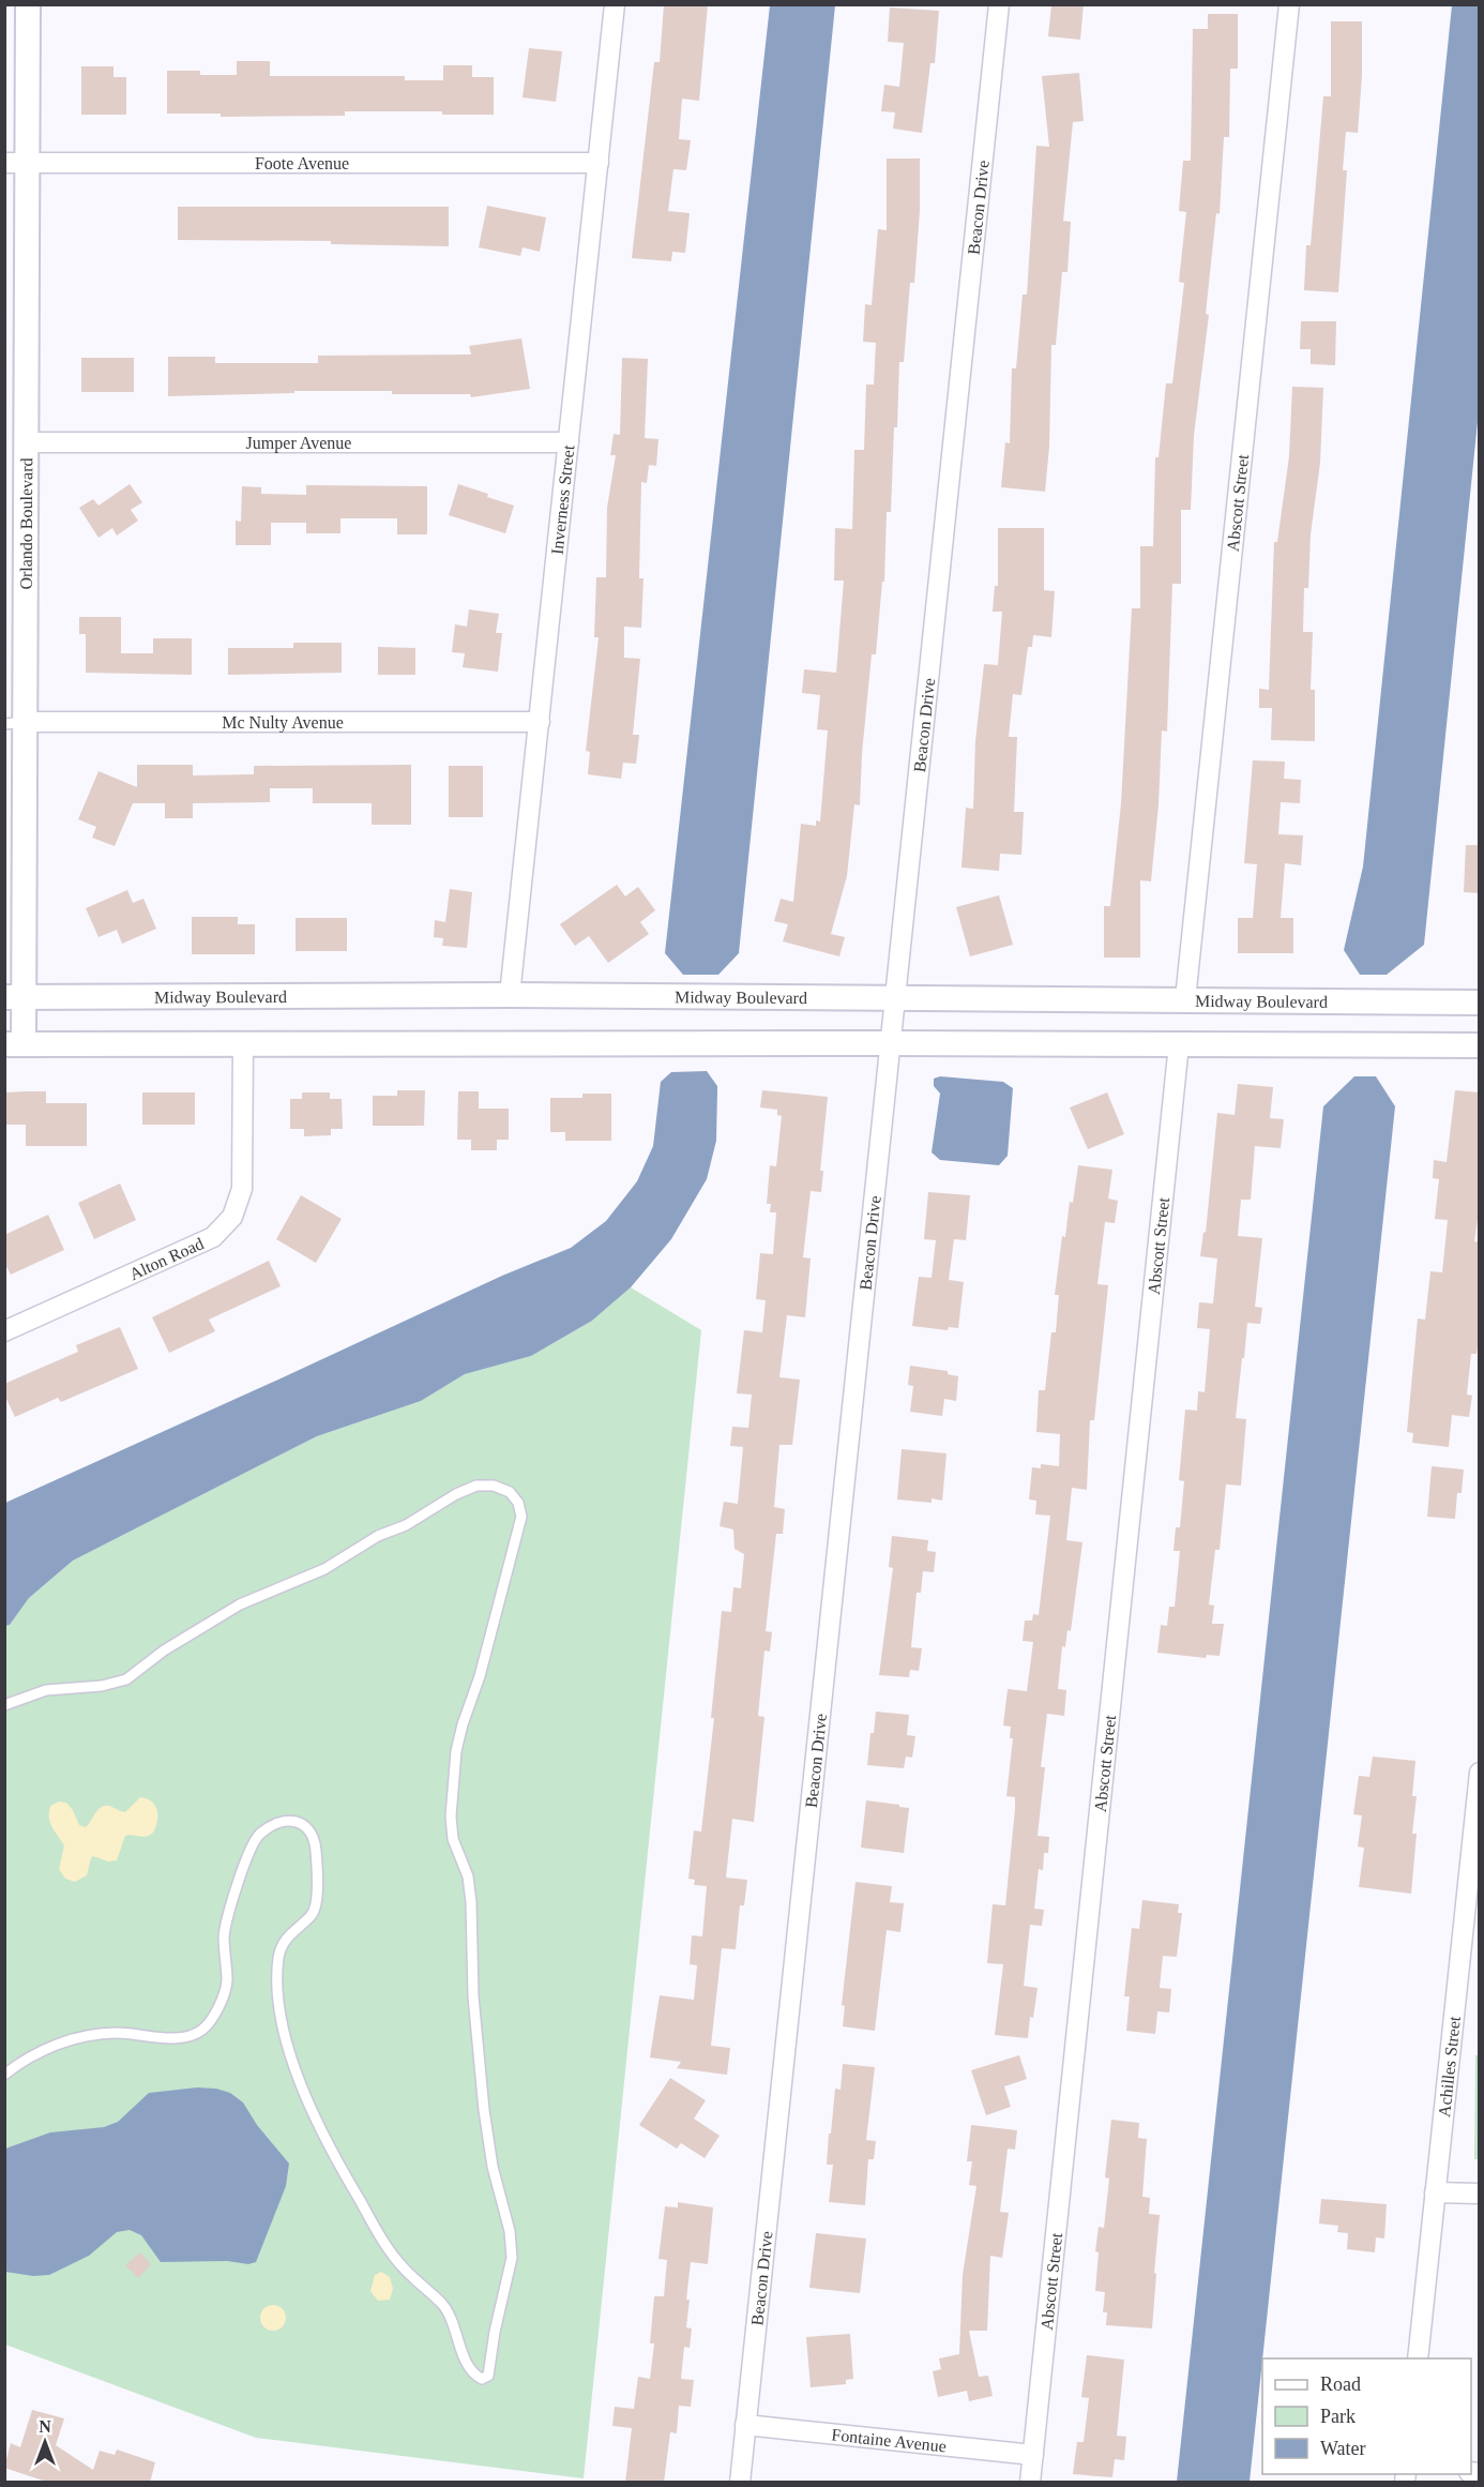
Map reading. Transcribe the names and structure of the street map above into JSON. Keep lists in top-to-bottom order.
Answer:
{
  "streets": {
    "street": [
      "Foote Avenue",
      "Beacon Drive",
      "Jumper Avenue",
      "Inverness Street",
      "Abscott Street",
      "Orlando Boulevard",
      "Mc Nulty Avenue",
      "Midway Boulevard",
      "Alton Road",
      "Achilles Street",
      "Fontaine Avenue"
    ]
  },
  "crossings": [
    ["Foote Avenue", "Inverness Street"],
    ["Foote Avenue", "Orlando Boulevard"],
    ["Beacon Drive", "Midway Boulevard"],
    ["Beacon Drive", "Fontaine Avenue"],
    ["Jumper Avenue", "Inverness Street"],
    ["Jumper Avenue", "Orlando Boulevard"],
    ["Inverness Street", "Mc Nulty Avenue"],
    ["Inverness Street", "Midway Boulevard"],
    ["Abscott Street", "Midway Boulevard"],
    ["Abscott Street", "Fontaine Avenue"],
    ["Orlando Boulevard", "Mc Nulty Avenue"],
    ["Orlando Boulevard", "Midway Boulevard"]
  ],
  "legend": ["Road", "Park", "Water"],
  "north": "top"
}
